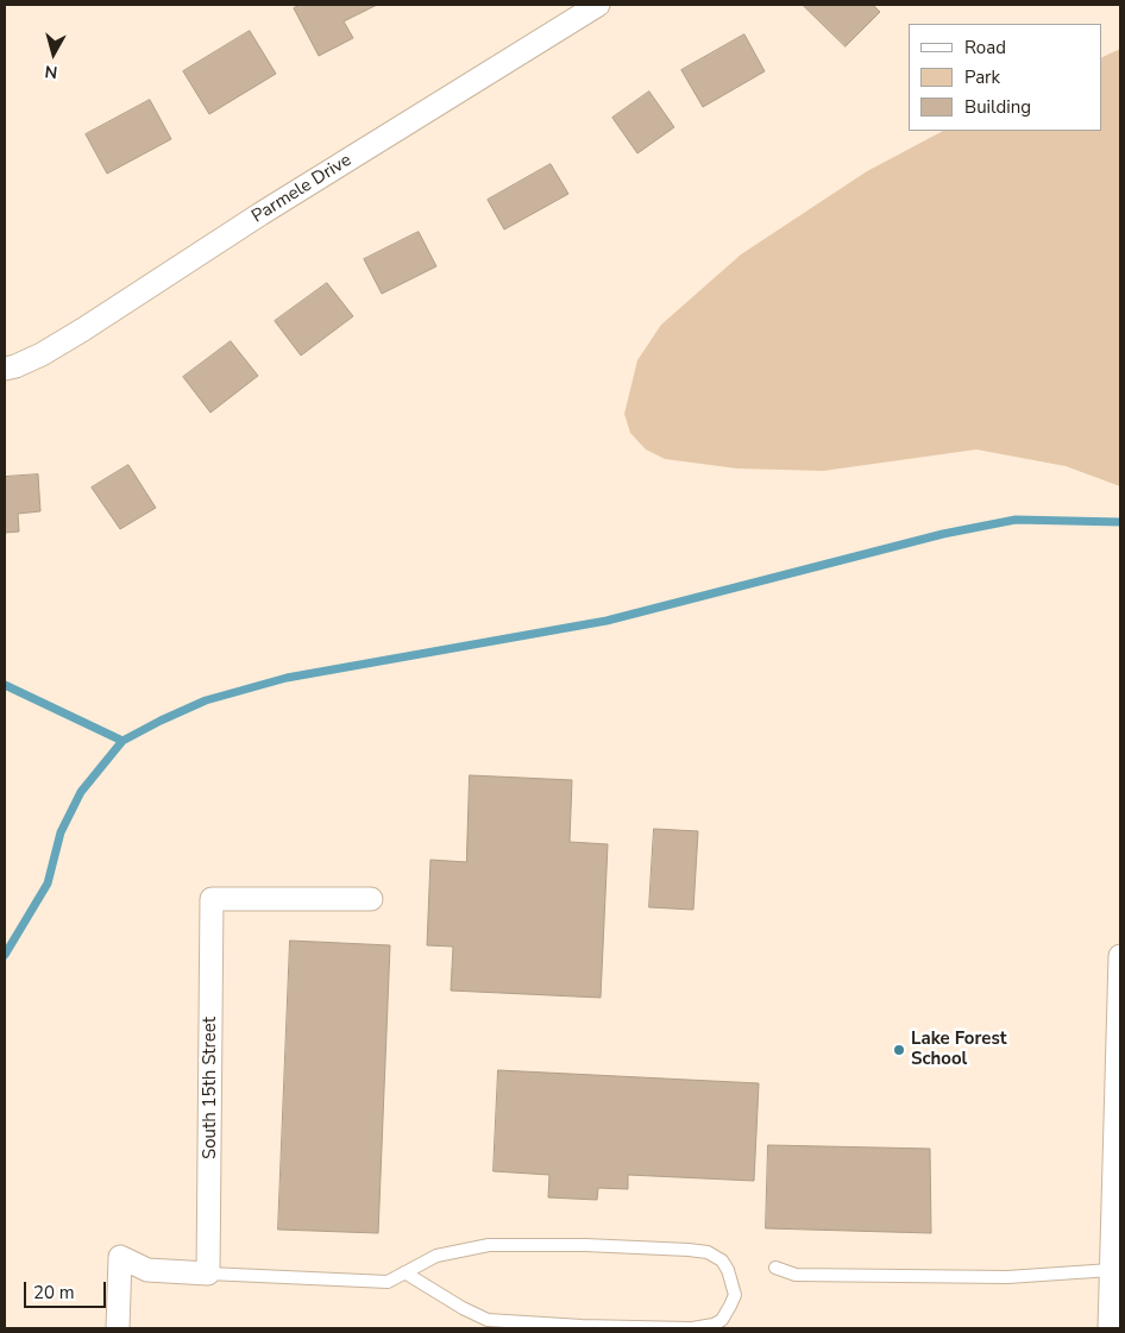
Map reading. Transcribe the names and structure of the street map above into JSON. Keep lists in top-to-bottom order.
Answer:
{
  "streets": {
    "street": ["Parmele Drive", "South 15th Street"]
  },
  "places": ["Lake Forest School"],
  "legend": ["Road", "Park", "Building"],
  "scale_bar": "20 m",
  "north": "bottom"
}
